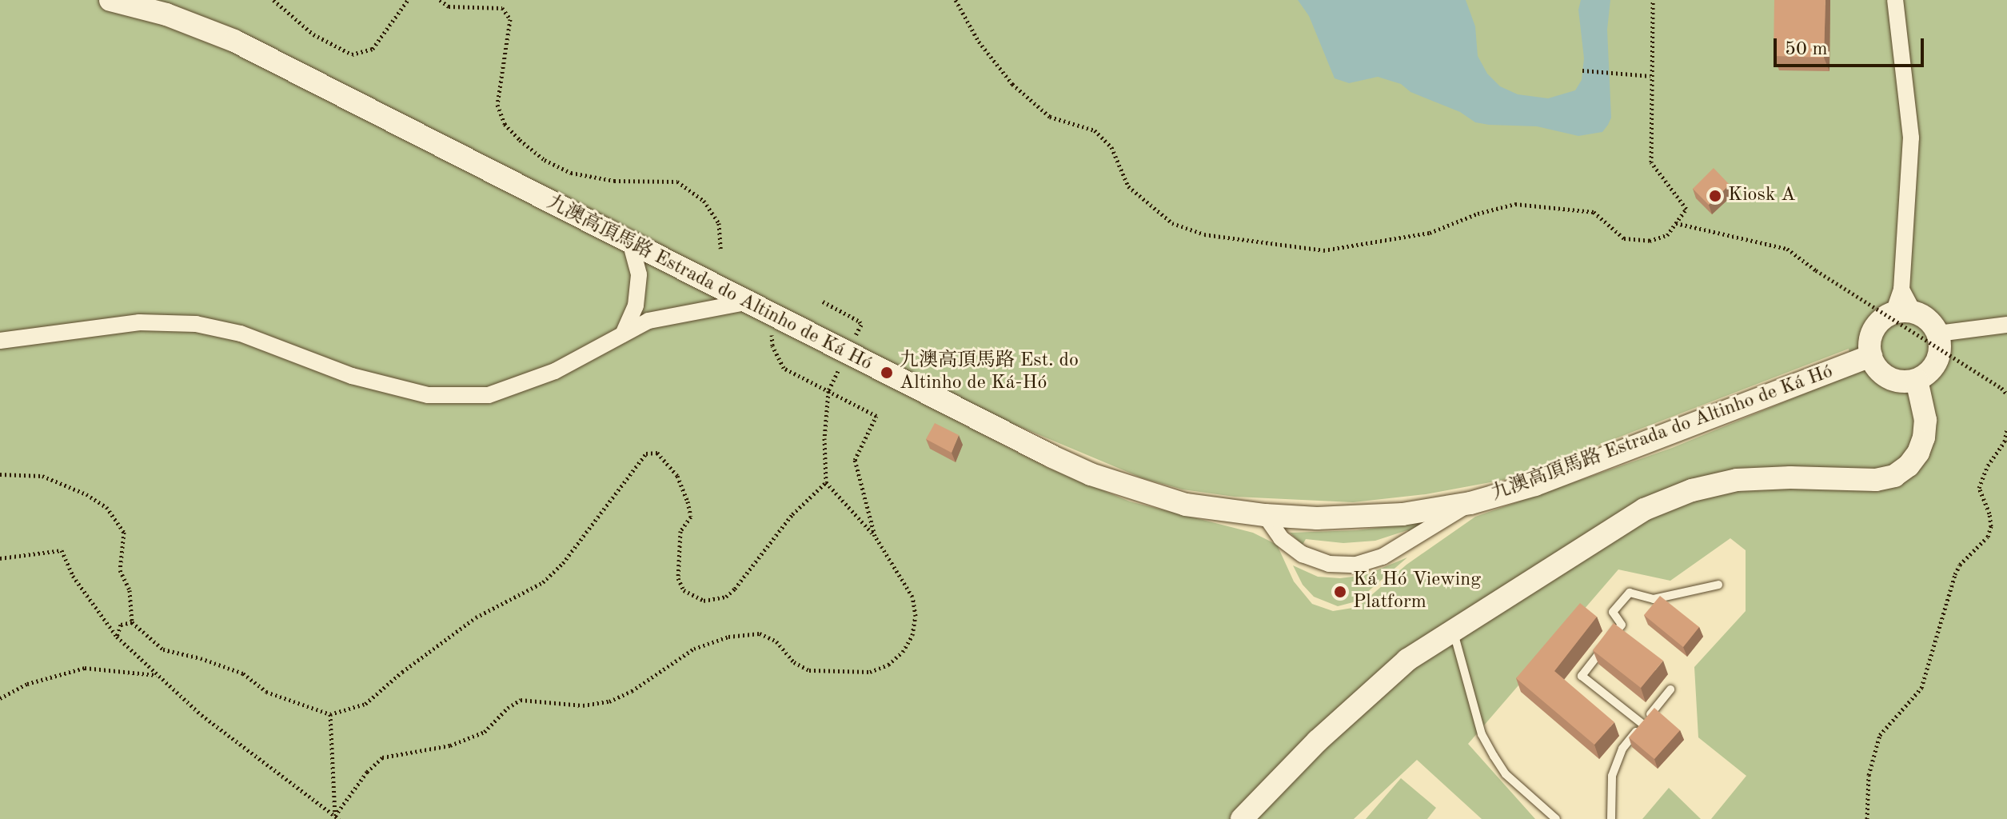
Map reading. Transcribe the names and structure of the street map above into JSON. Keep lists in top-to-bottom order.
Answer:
{
  "streets": {
    "main road": ["九澳高頂馬路 Estrada do Altinho de Ká Hó"]
  },
  "places": ["Kiosk A", "九澳高頂馬路 Est. do Altinho de Ká-Hó", "Ká Hó Viewing Platform"],
  "scale_bar": "50 m"
}
